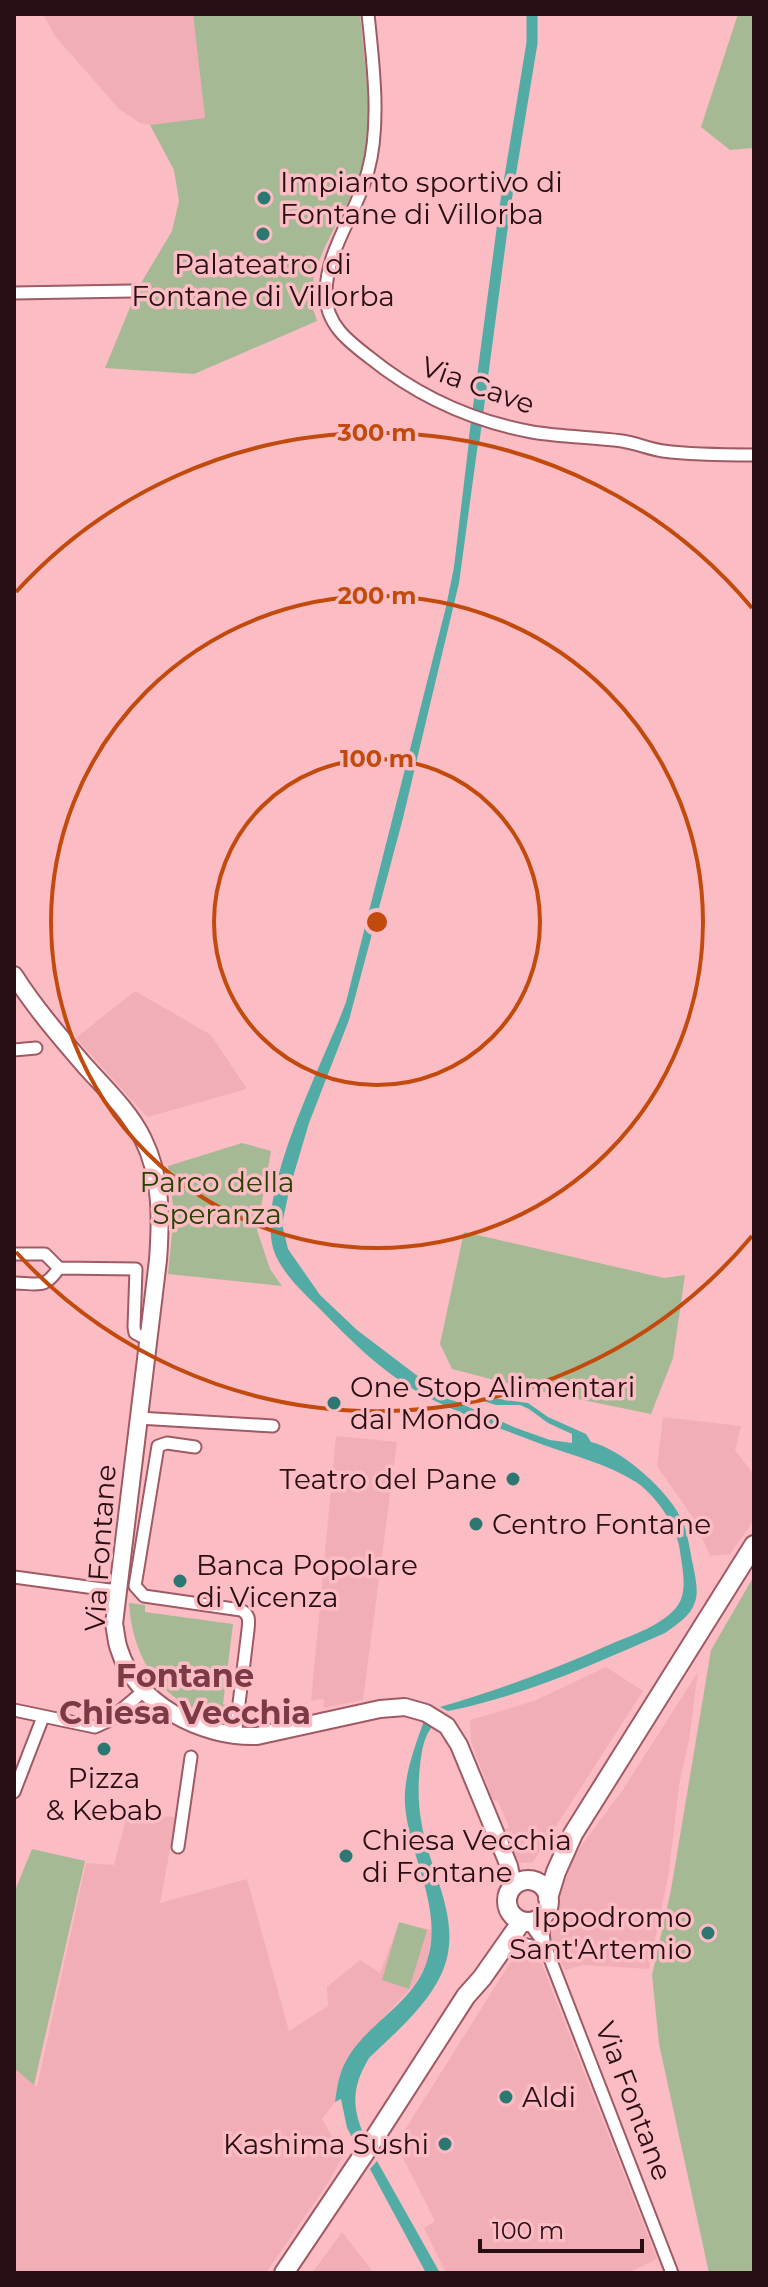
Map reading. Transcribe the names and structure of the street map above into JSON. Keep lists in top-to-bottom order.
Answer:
{
  "streets": {
    "street": ["Via Cave", "Via Fontane"]
  },
  "districts": ["Fontane Chiesa Vecchia"],
  "parks": ["Parco della Speranza"],
  "places": [
    "Impianto sportivo di Fontane di Villorba",
    "Palateatro di Fontane di Villorba",
    "One Stop Alimentari dal Mondo",
    "Teatro del Pane",
    "Centro Fontane",
    "Banca Popolare di Vicenza",
    "Pizza & Kebab",
    "Chiesa Vecchia di Fontane",
    "Ippodromo Sant'Artemio",
    "Aldi",
    "Kashima Sushi"
  ],
  "scale_bar": "100 m",
  "rings": ["300 m", "200 m", "100 m"]
}
